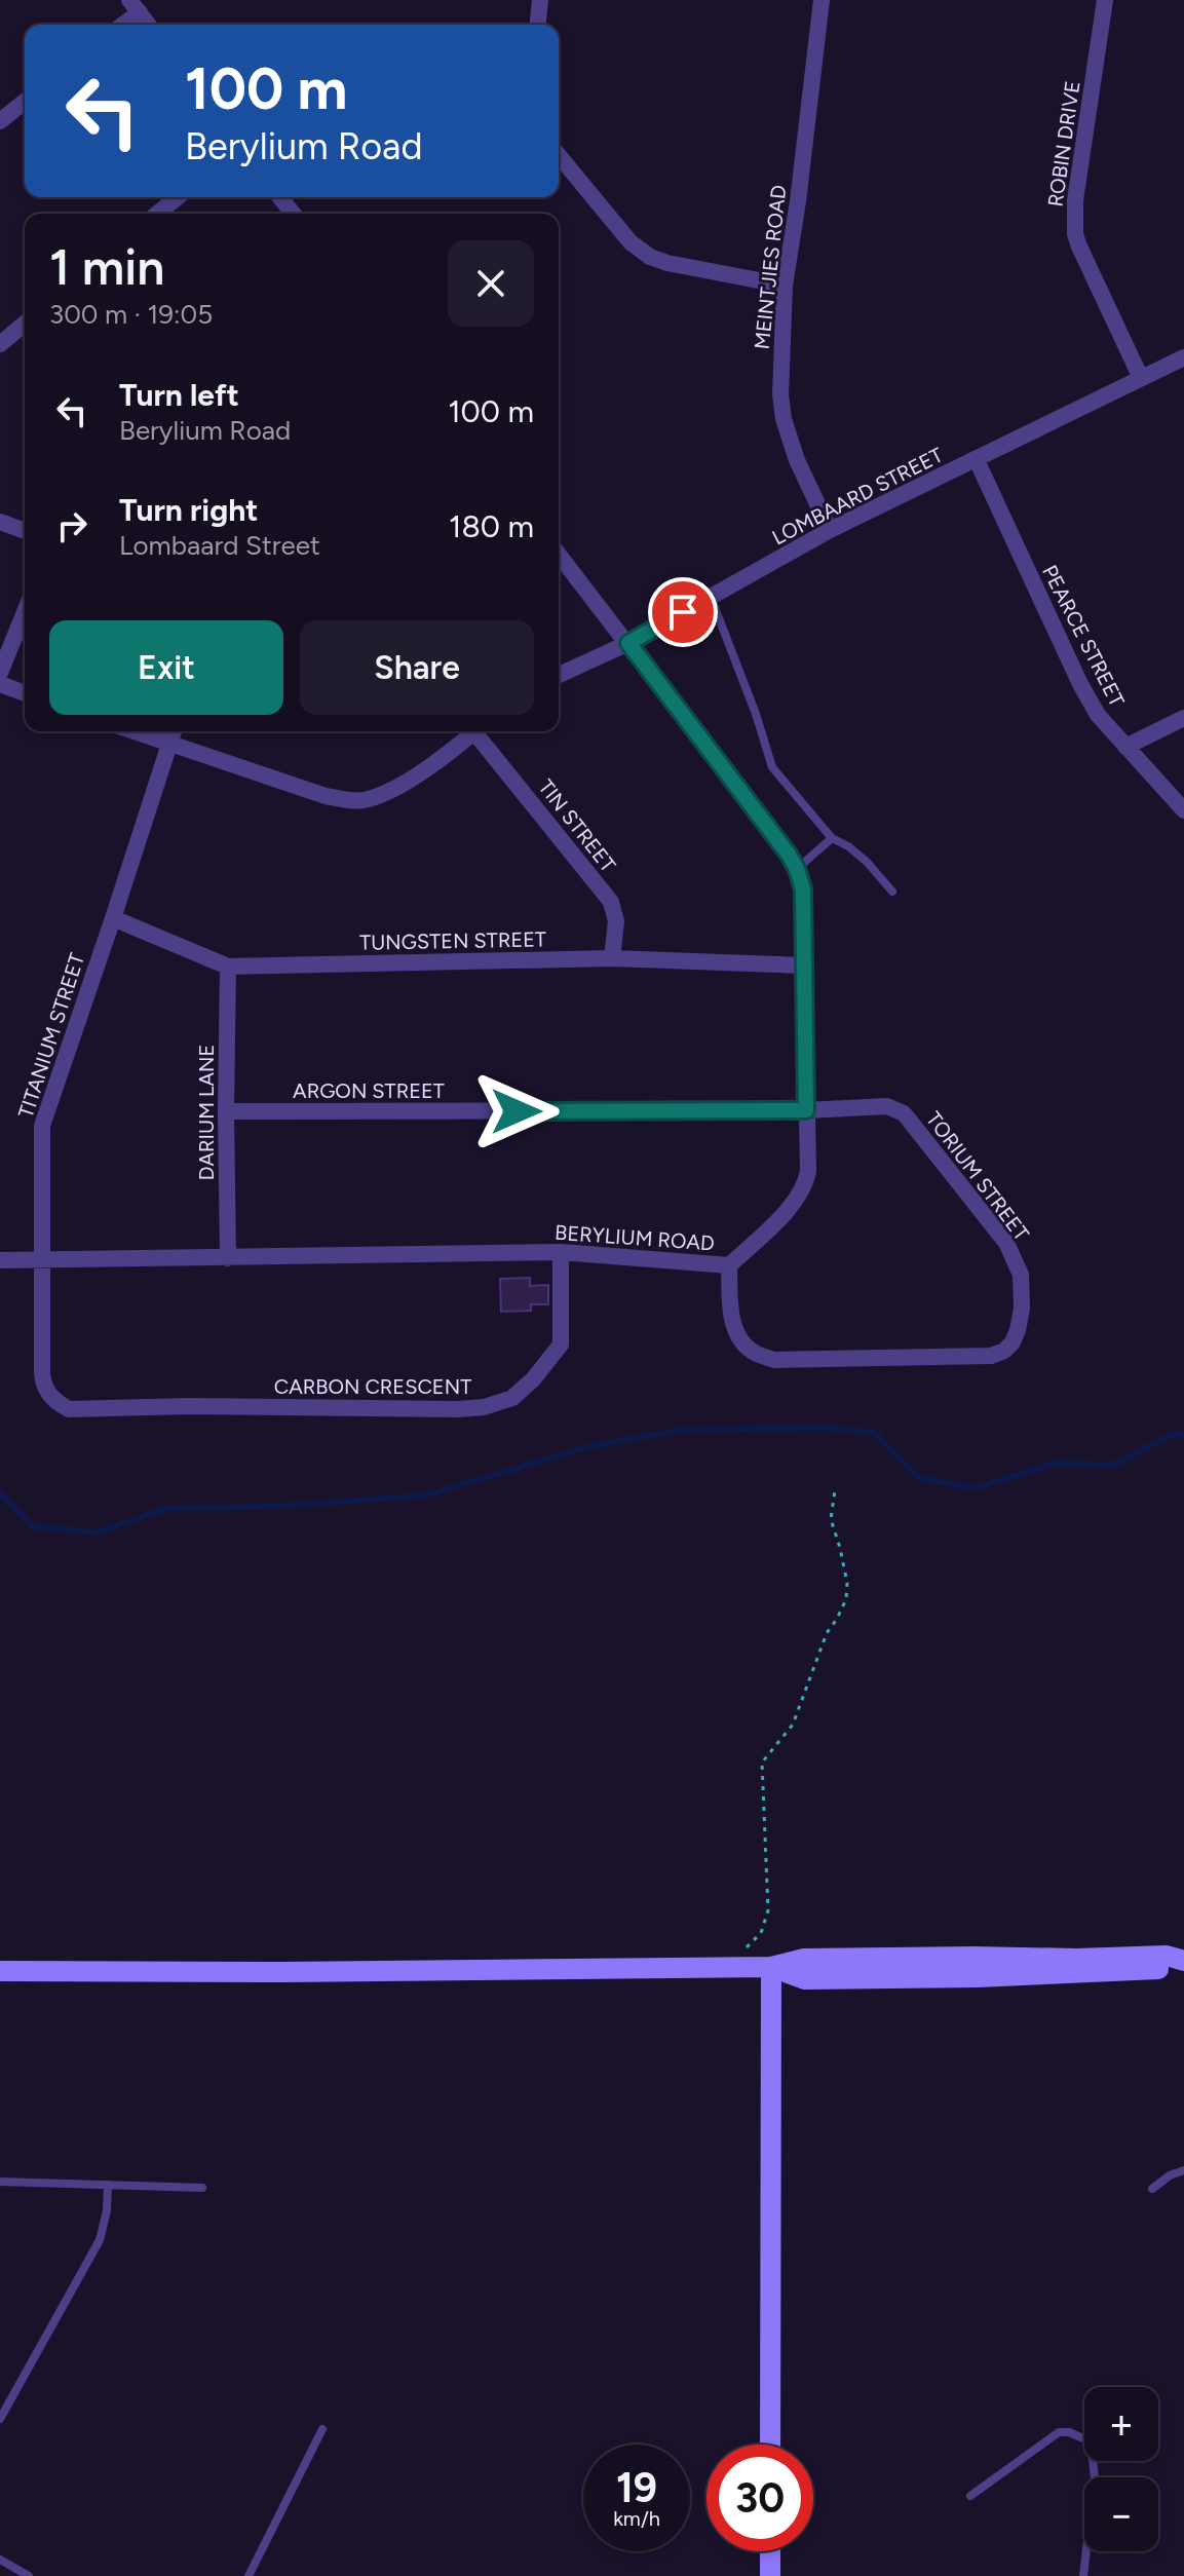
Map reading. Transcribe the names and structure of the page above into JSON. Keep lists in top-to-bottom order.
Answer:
{
  "streets": {
    "street": [
      "ROBIN DRIVE",
      "MEINTJIES ROAD",
      "LOMBAARD STREET",
      "PEARCE STREET",
      "TIN STREET",
      "TUNGSTEN STREET",
      "TITANIUM STREET",
      "ARGON STREET",
      "DARIUM LANE",
      "TORIUM STREET",
      "BERYLIUM ROAD",
      "CARBON CRESCENT"
    ]
  },
  "crossings": [
    ["ROBIN DRIVE", "LOMBAARD STREET"],
    ["MEINTJIES ROAD", "LOMBAARD STREET"],
    ["LOMBAARD STREET", "PEARCE STREET"],
    ["LOMBAARD STREET", "BERYLIUM ROAD"],
    ["TIN STREET", "TUNGSTEN STREET"],
    ["TUNGSTEN STREET", "TITANIUM STREET"],
    ["TUNGSTEN STREET", "DARIUM LANE"],
    ["TUNGSTEN STREET", "BERYLIUM ROAD"],
    ["TITANIUM STREET", "BERYLIUM ROAD"],
    ["TITANIUM STREET", "CARBON CRESCENT"],
    ["ARGON STREET", "DARIUM LANE"],
    ["ARGON STREET", "TORIUM STREET"],
    ["ARGON STREET", "BERYLIUM ROAD"],
    ["DARIUM LANE", "BERYLIUM ROAD"],
    ["TORIUM STREET", "BERYLIUM ROAD"],
    ["BERYLIUM ROAD", "CARBON CRESCENT"]
  ],
  "page": {
    "turn": ["100 m", "Berylium Road"],
    "heading": ["1 min", "300 m · 19:05"],
    "list": [
      {
        "name": "Turn left",
        "note": "Berylium Road",
        "value": "100 m"
      },
      {
        "name": "Turn right",
        "note": "Lombaard Street",
        "value": "180 m"
      }
    ],
    "buttons": ["Exit", "Share"],
    "map_buttons": ["+", "−"],
    "speed": "19 km/h",
    "limit": "30"
  }
}
